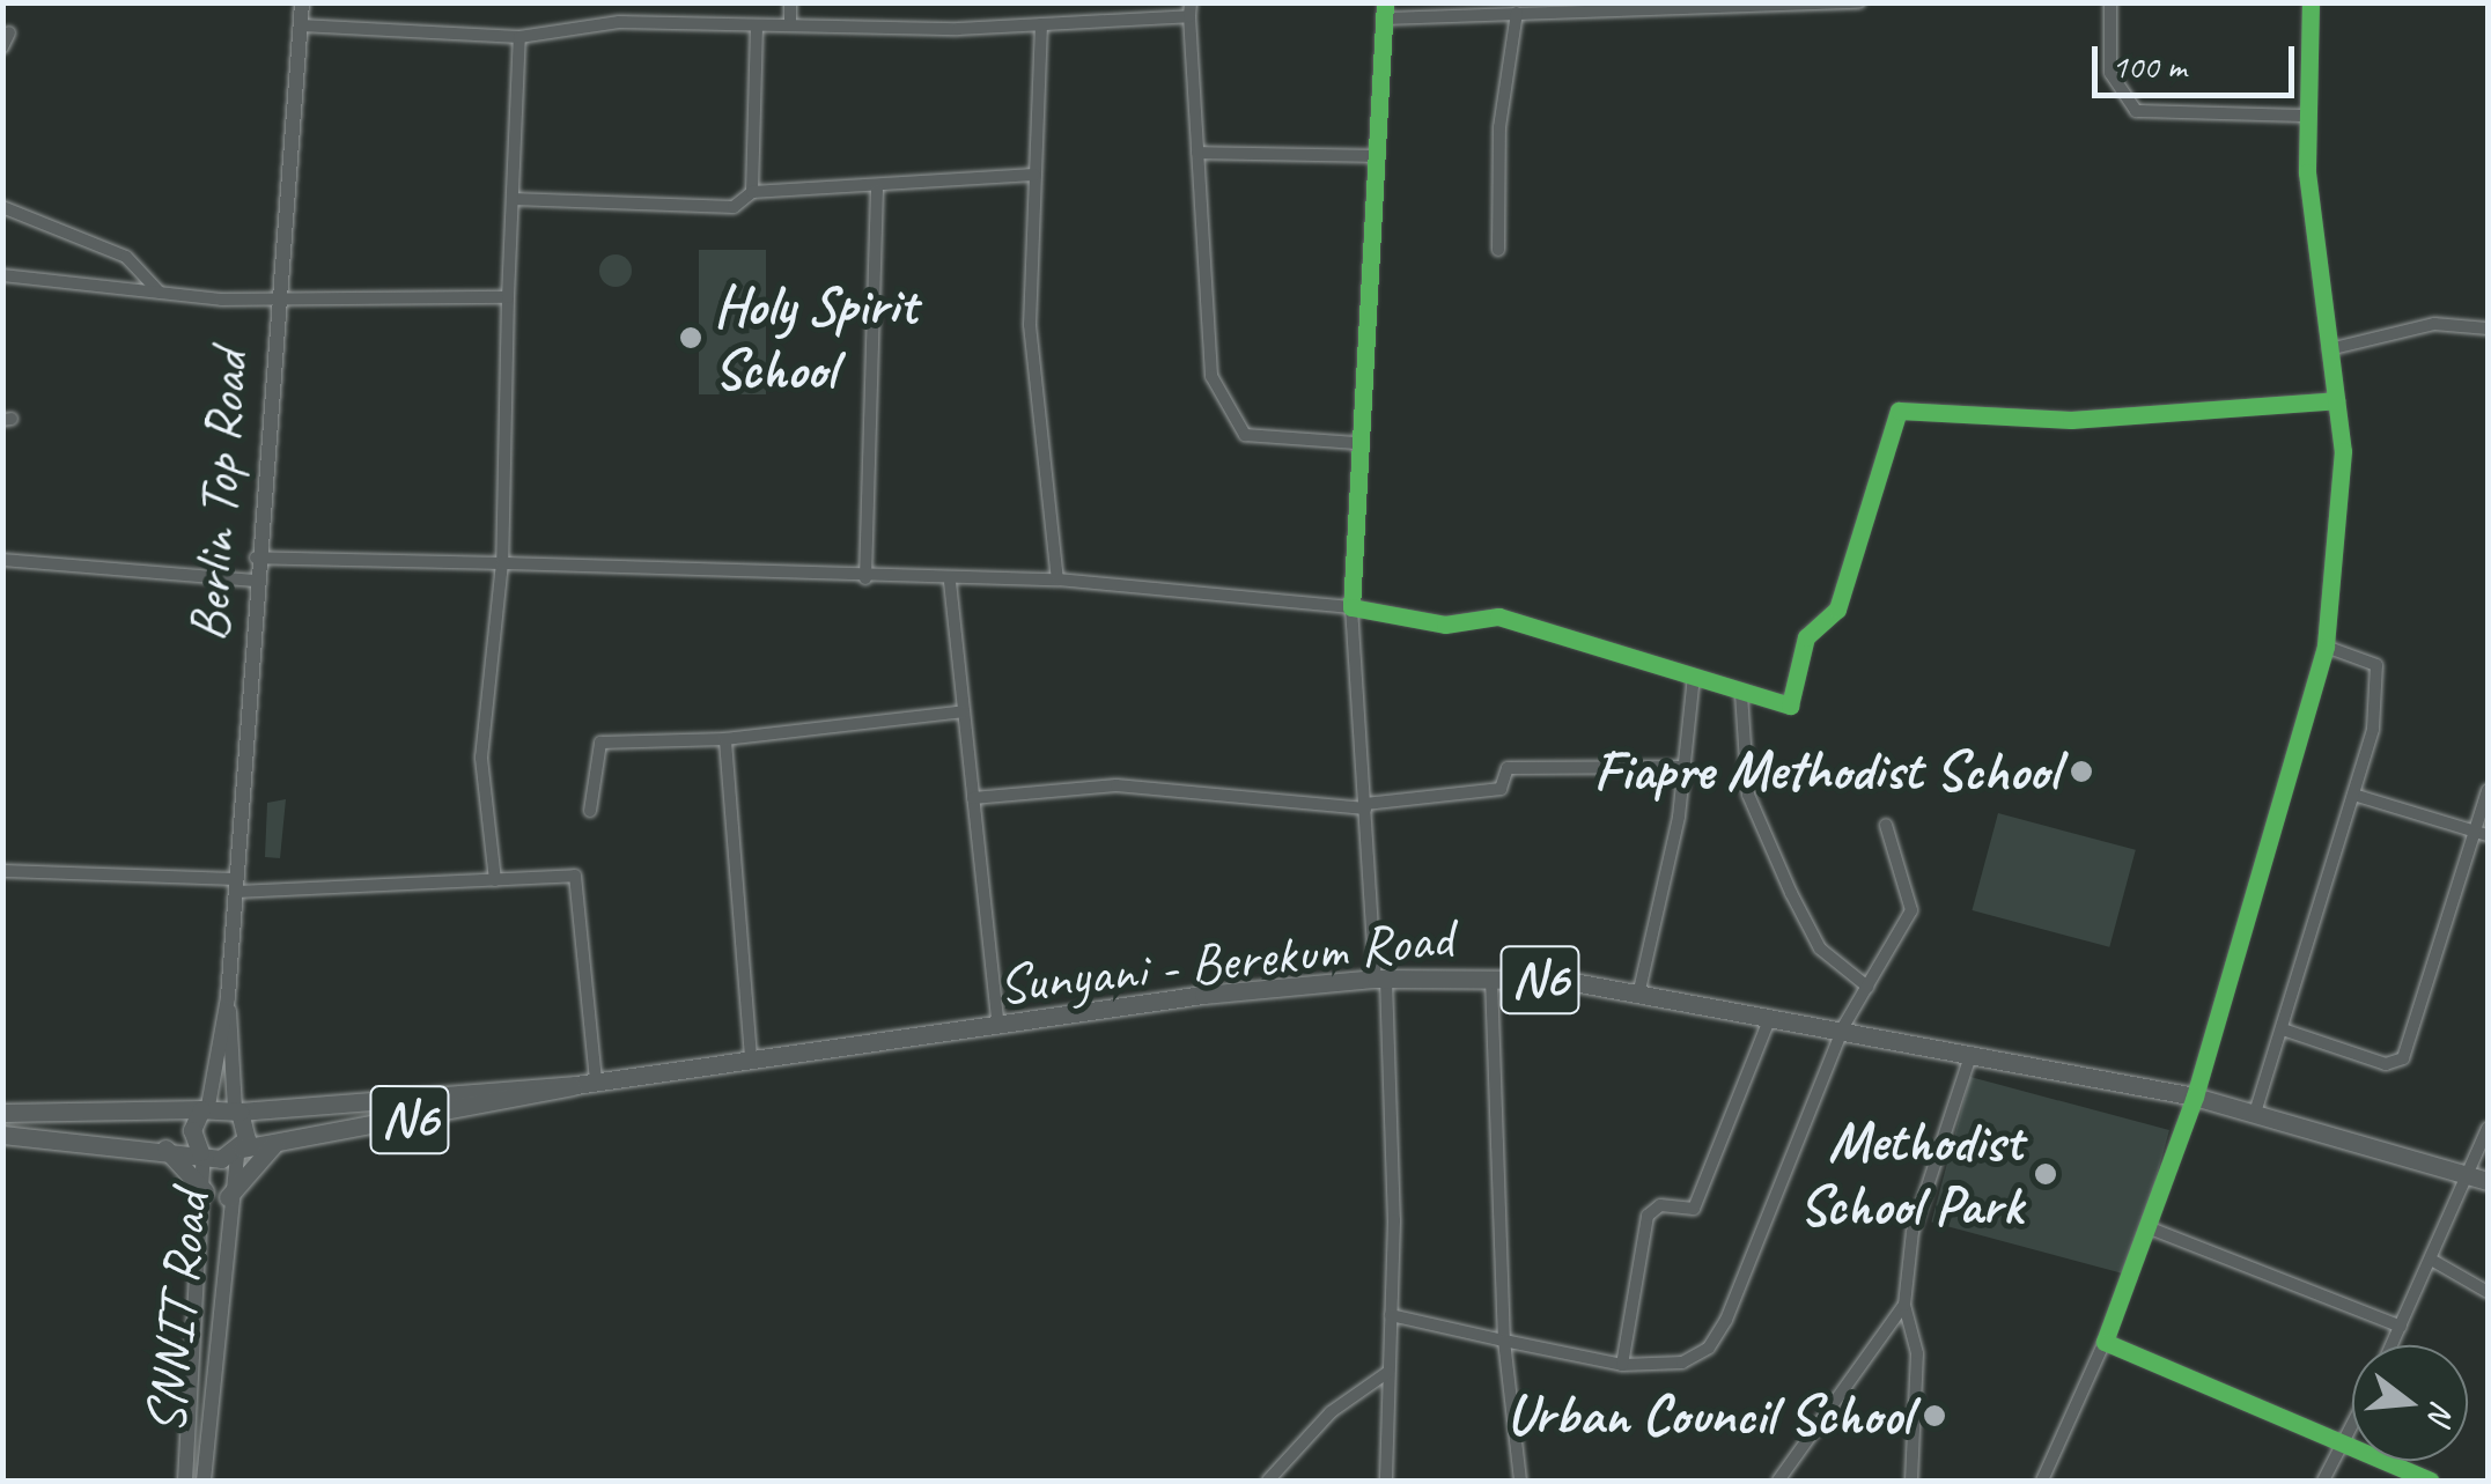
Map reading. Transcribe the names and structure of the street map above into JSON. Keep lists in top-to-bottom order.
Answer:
{
  "streets": {
    "main road": ["Sunyani - Berekum Road", "N6"],
    "street": ["Berlin Top Road", "SNNIT Road"]
  },
  "crossings": [
    ["Sunyani - Berekum Road", "N6"],
    ["Sunyani - Berekum Road", "SNNIT Road"],
    ["N6", "SNNIT Road"]
  ],
  "places": [
    "Holy Spirit School",
    "Fiapre Methodist School",
    "Methodist School Park",
    "Urban Council School"
  ],
  "scale_bar": "100 m",
  "north": "right"
}
